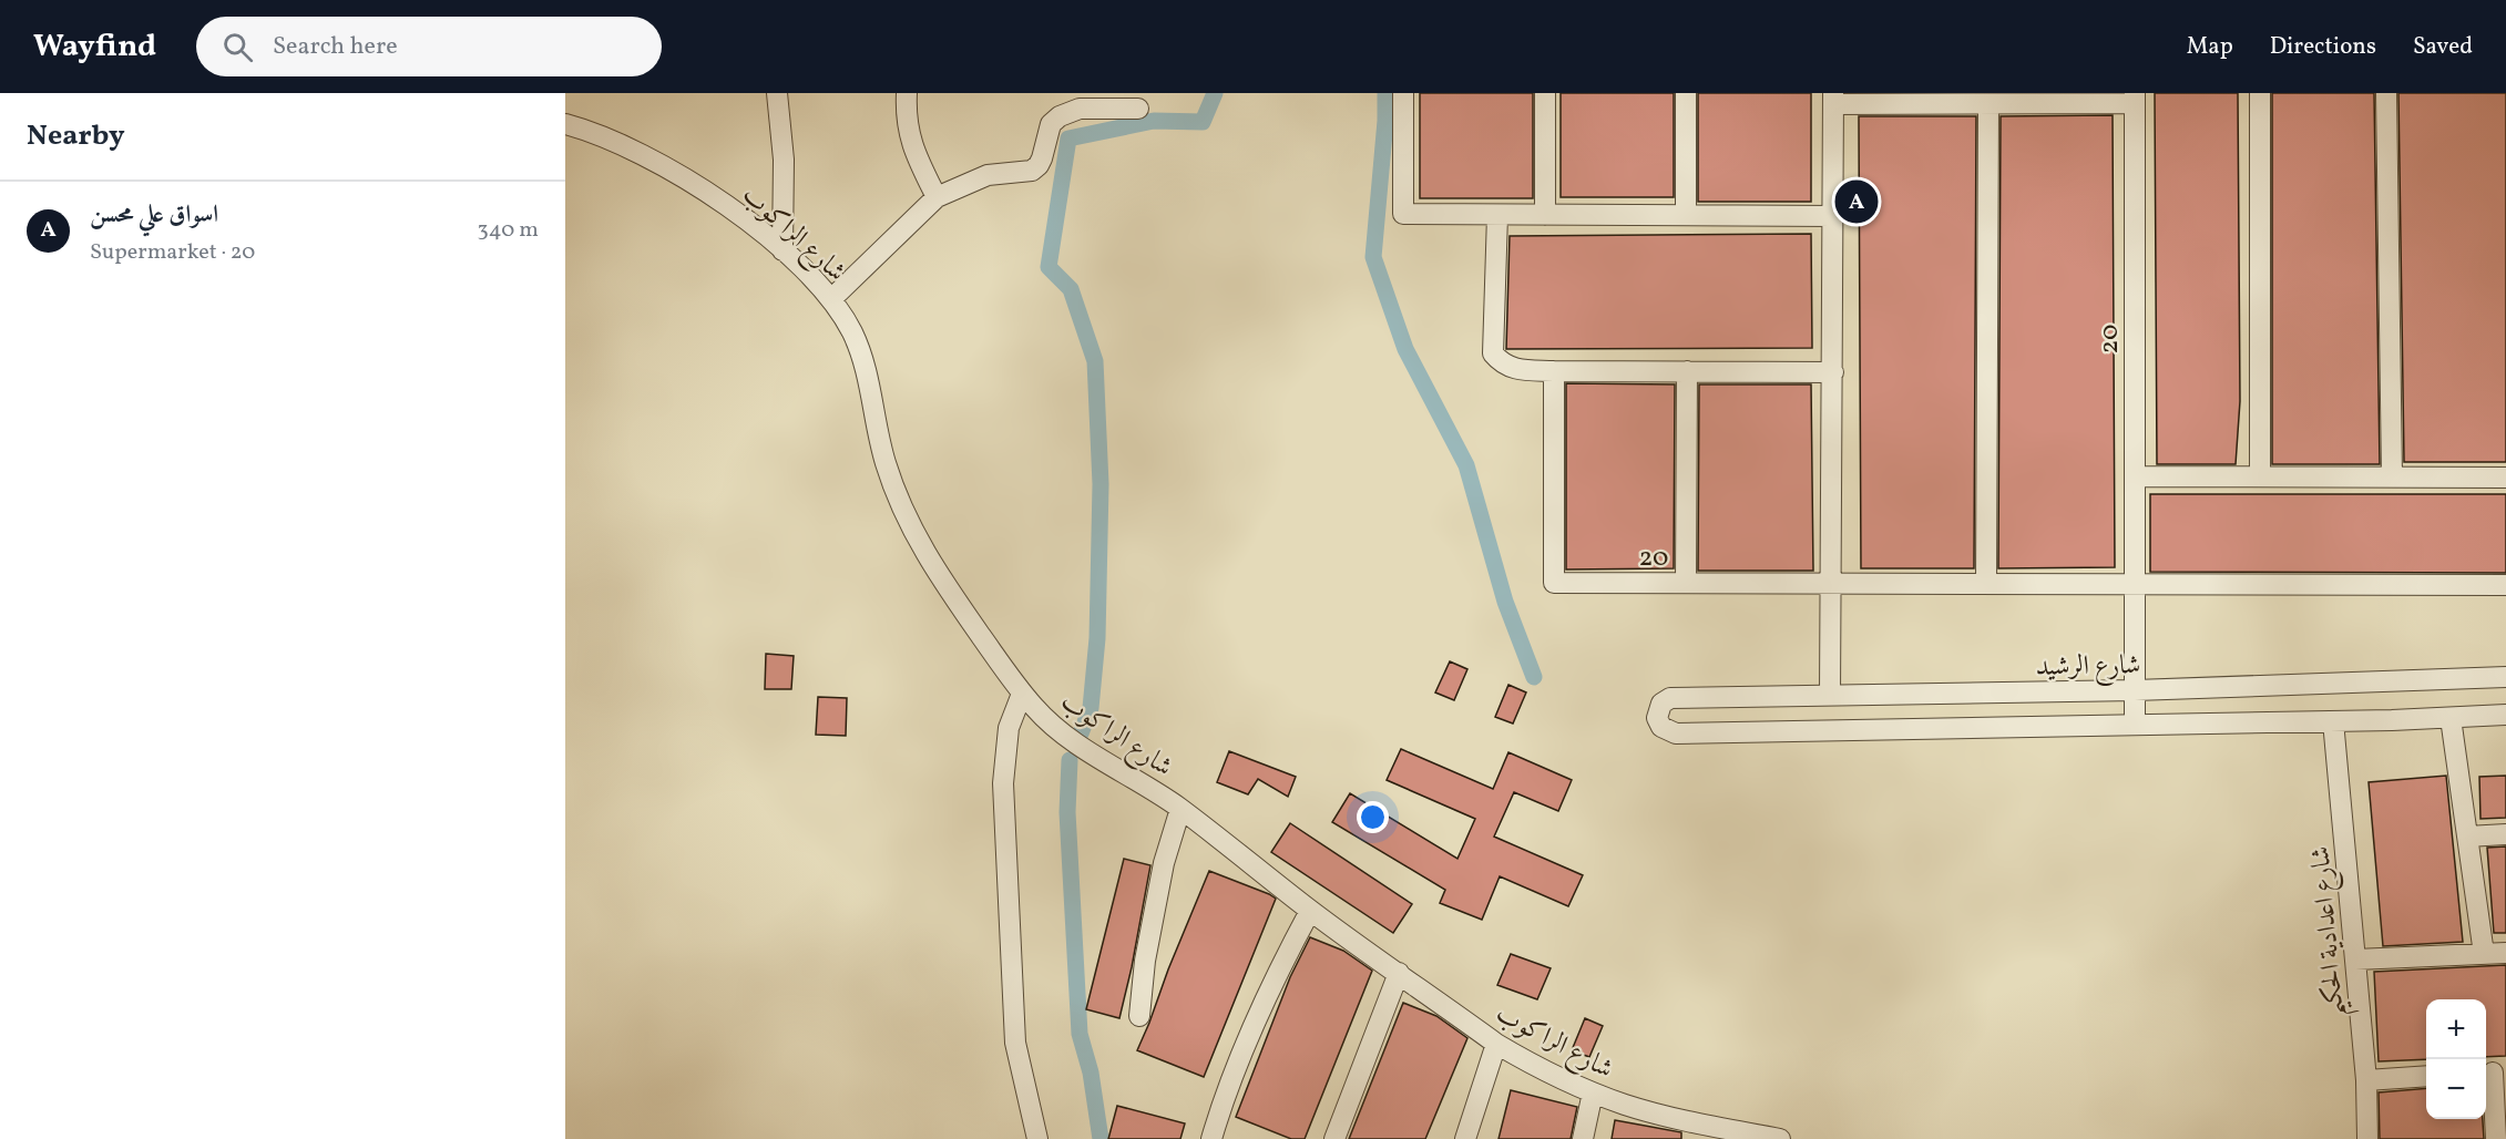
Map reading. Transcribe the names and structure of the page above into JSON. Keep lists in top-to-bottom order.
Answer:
{
  "streets": {
    "street": [
      "شارع الراكوب",
      "20",
      "شارع الرشيد",
      "شارع اعدادية الحكيم"
    ]
  },
  "page": {
    "header": "Wayfind",
    "search": "Search here",
    "nav": ["Map", "Directions", "Saved"],
    "heading": "Nearby",
    "pins": "A",
    "list": [
      {
        "mark": "A",
        "name": "اسواق علي محسن",
        "note": "Supermarket · 20",
        "value": "340 m"
      }
    ],
    "map_buttons": ["+", "−"]
  }
}
